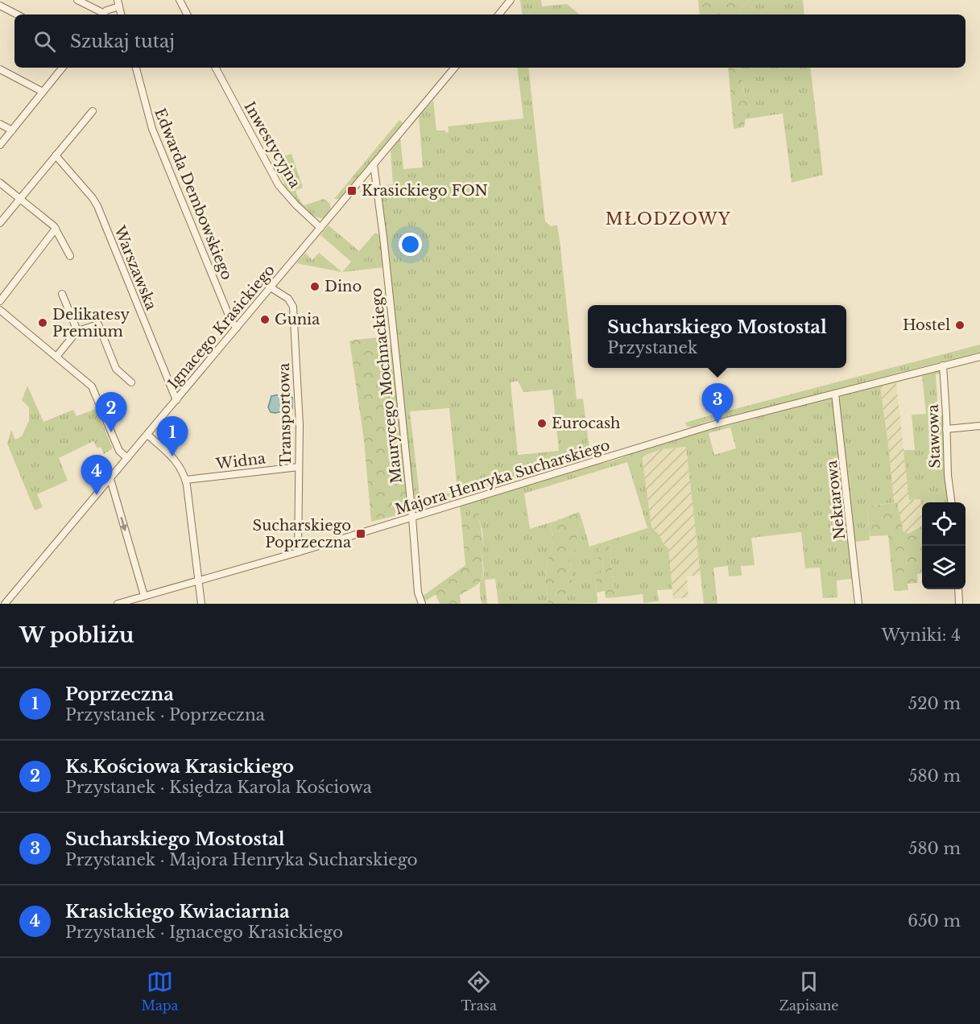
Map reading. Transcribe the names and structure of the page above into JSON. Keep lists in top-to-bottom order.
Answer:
{
  "streets": {
    "street": [
      "Inwestycyjna",
      "Edwarda Dembowskiego",
      "Warszawska",
      "Ignacego Krasickiego",
      "Maurycego Mochnackiego",
      "Transportowa",
      "Stawowa",
      "Widna",
      "Majora Henryka Sucharskiego",
      "Nektarowa"
    ]
  },
  "crossings": [
    ["Inwestycyjna", "Ignacego Krasickiego"],
    ["Edwarda Dembowskiego", "Ignacego Krasickiego"],
    ["Warszawska", "Ignacego Krasickiego"],
    ["Ignacego Krasickiego", "Maurycego Mochnackiego"],
    ["Ignacego Krasickiego", "Transportowa"],
    ["Maurycego Mochnackiego", "Majora Henryka Sucharskiego"],
    ["Transportowa", "Widna"],
    ["Transportowa", "Majora Henryka Sucharskiego"],
    ["Stawowa", "Majora Henryka Sucharskiego"],
    ["Majora Henryka Sucharskiego", "Nektarowa"]
  ],
  "districts": ["MŁODZOWY"],
  "places": {
    "transit": ["Krasickiego FON", "Sucharskiego Poprzeczna"],
    "other": [
      "Dino",
      "Gunia",
      "Delikatesy Premium",
      "Hostel",
      "Eurocash"
    ]
  },
  "page": {
    "search": "Szukaj tutaj",
    "popup": ["Sucharskiego Mostostal", "Przystanek"],
    "pins": [
      "3",
      "2",
      "1",
      "4"
    ],
    "heading": ["W pobliżu", "Wyniki: 4"],
    "list": [
      {
        "mark": "1",
        "name": "Poprzeczna",
        "note": "Przystanek · Poprzeczna",
        "value": "520 m"
      },
      {
        "mark": "2",
        "name": "Ks.Kościowa Krasickiego",
        "note": "Przystanek · Księdza Karola Kościowa",
        "value": "580 m"
      },
      {
        "mark": "3",
        "name": "Sucharskiego Mostostal",
        "note": "Przystanek · Majora Henryka Sucharskiego",
        "value": "580 m"
      },
      {
        "mark": "4",
        "name": "Krasickiego Kwiaciarnia",
        "note": "Przystanek · Ignacego Krasickiego",
        "value": "650 m"
      }
    ],
    "nav": ["Mapa", "Trasa", "Zapisane"]
  }
}
